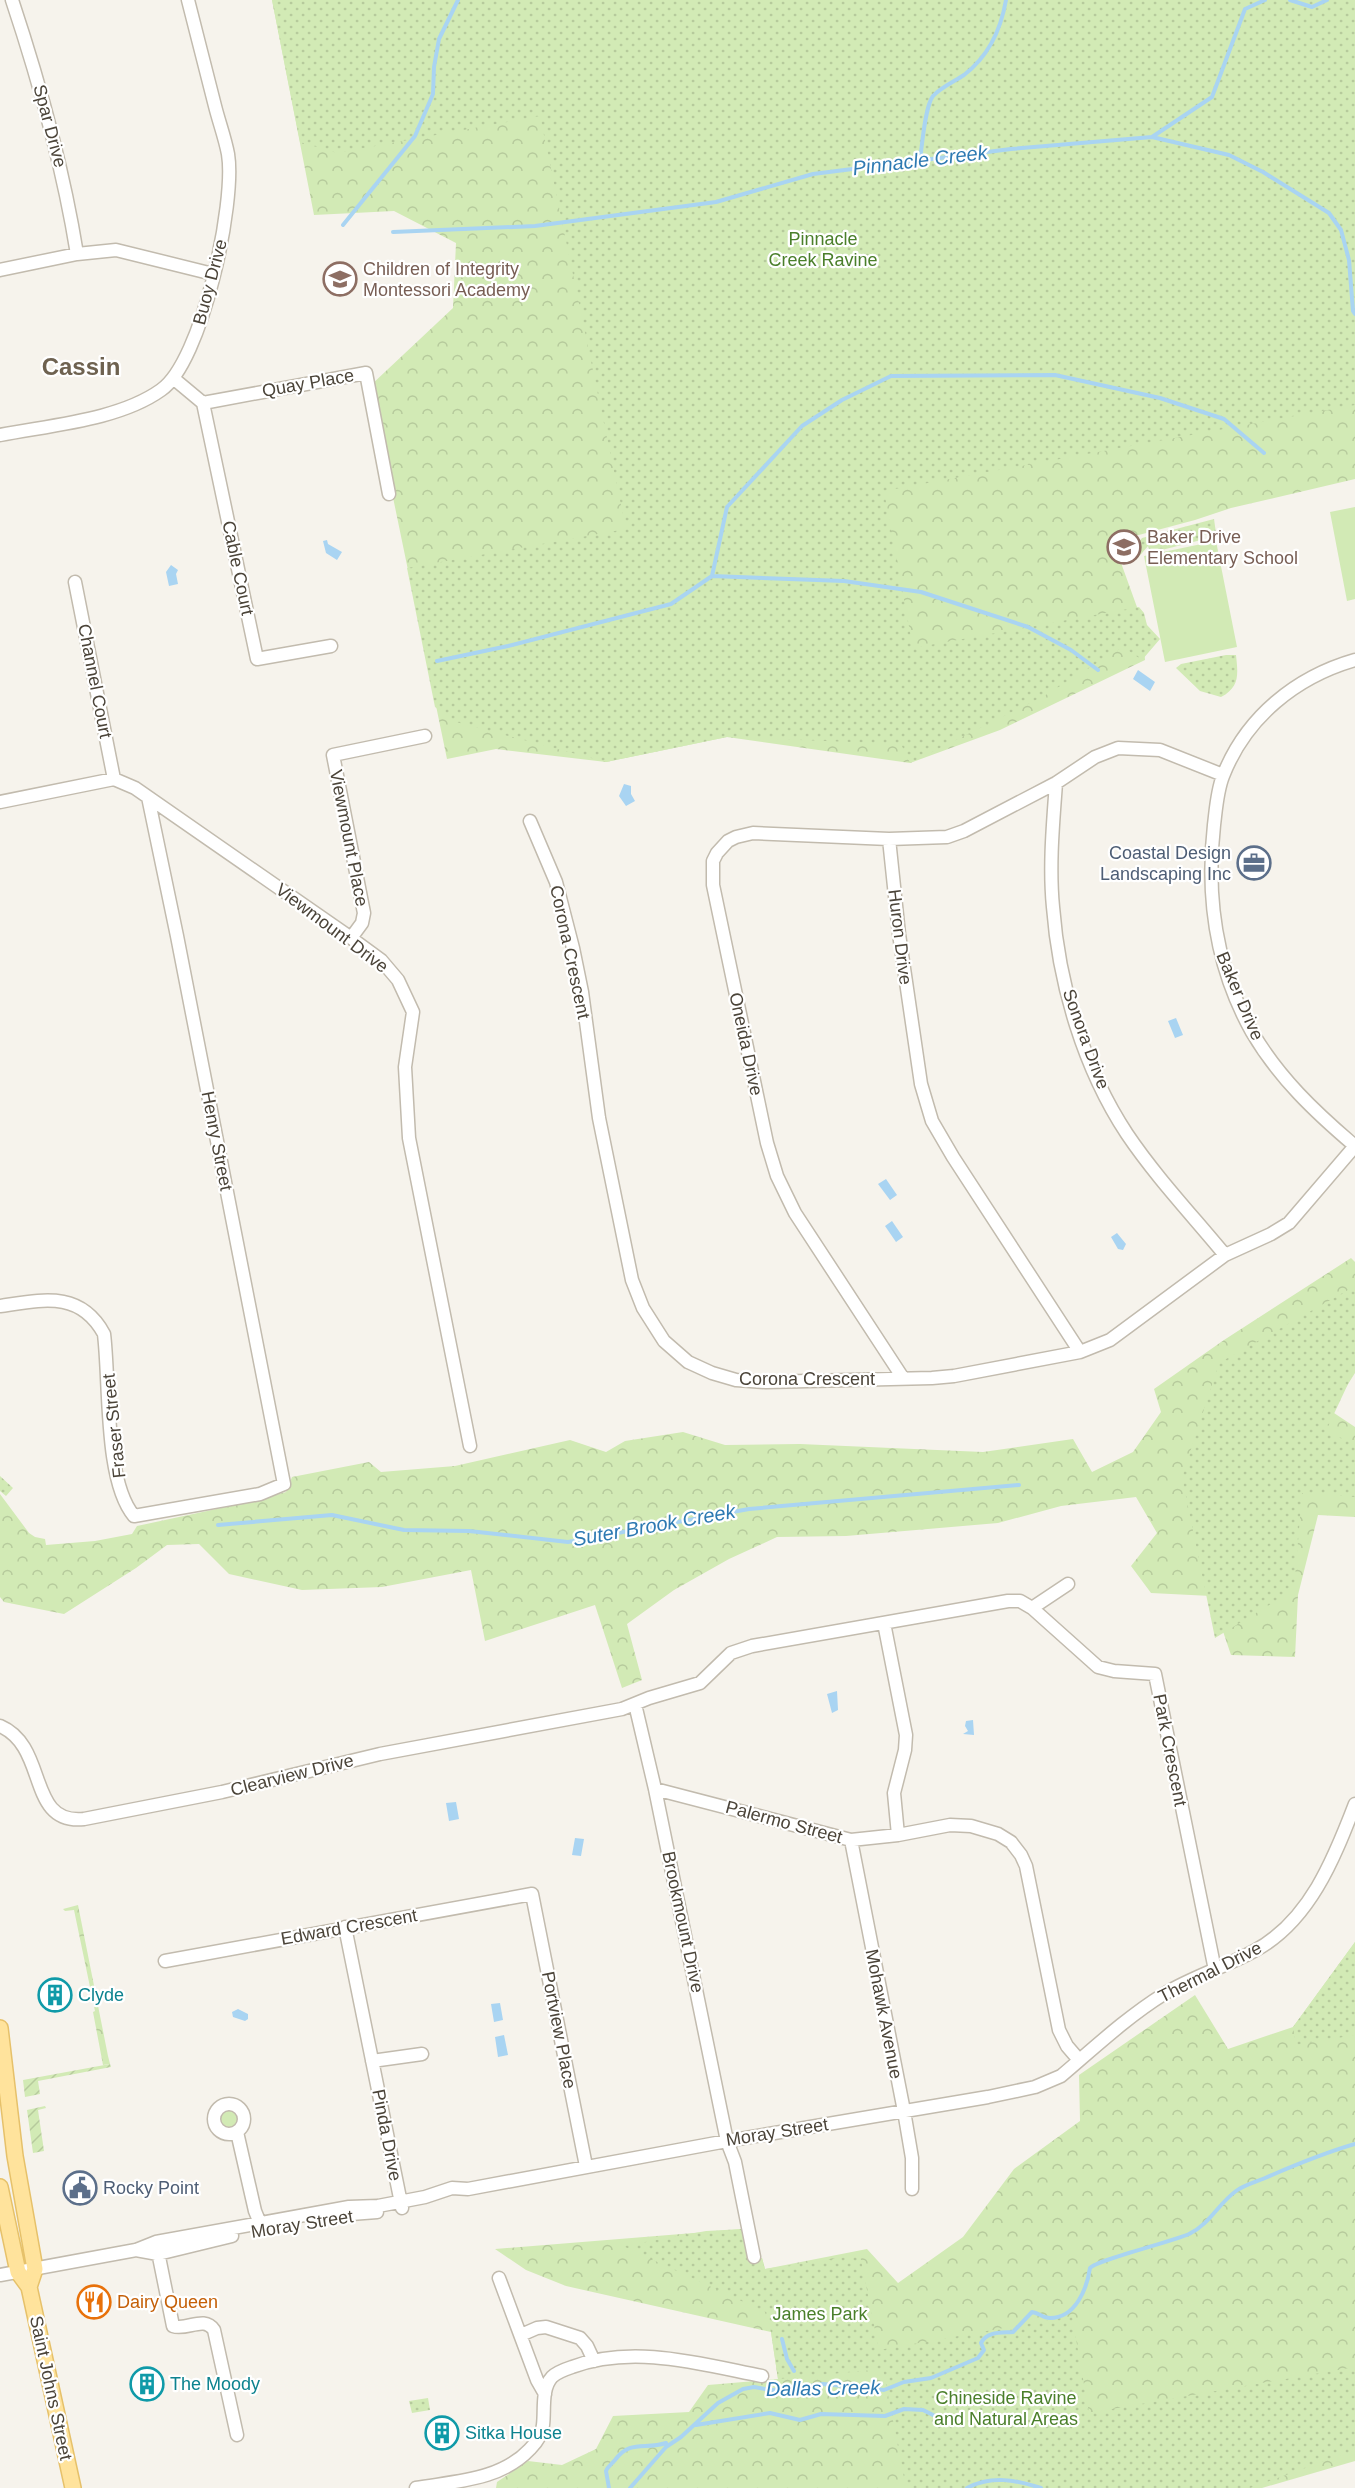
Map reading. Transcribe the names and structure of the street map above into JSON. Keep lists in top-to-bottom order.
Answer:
{
  "streets": {
    "main road": ["Saint Johns Street"],
    "street": [
      "Spar Drive",
      "Buoy Drive",
      "Quay Place",
      "Cable Court",
      "Channel Court",
      "Viewmount Place",
      "Viewmount Drive",
      "Huron Drive",
      "Corona Crescent",
      "Baker Drive",
      "Sonora Drive",
      "Oneida Drive",
      "Henry Street",
      "Fraser Street",
      "Park Crescent",
      "Clearview Drive",
      "Palermo Street",
      "Brookmount Drive",
      "Edward Crescent",
      "Thermal Drive",
      "Mohawk Avenue",
      "Portview Place",
      "Moray Street",
      "Pinda Drive"
    ]
  },
  "crossings": [
    ["Quay Place", "Cable Court"],
    ["Channel Court", "Viewmount Drive"],
    ["Viewmount Place", "Viewmount Drive"],
    ["Viewmount Drive", "Henry Street"],
    ["Huron Drive", "Corona Crescent"],
    ["Huron Drive", "Oneida Drive"],
    ["Corona Crescent", "Baker Drive"],
    ["Corona Crescent", "Sonora Drive"],
    ["Corona Crescent", "Oneida Drive"],
    ["Henry Street", "Fraser Street"],
    ["Park Crescent", "Clearview Drive"],
    ["Park Crescent", "Brookmount Drive"],
    ["Park Crescent", "Thermal Drive"],
    ["Clearview Drive", "Brookmount Drive"],
    ["Palermo Street", "Brookmount Drive"],
    ["Palermo Street", "Thermal Drive"],
    ["Palermo Street", "Mohawk Avenue"],
    ["Palermo Street", "Moray Street"],
    ["Brookmount Drive", "Moray Street"],
    ["Edward Crescent", "Portview Place"],
    ["Edward Crescent", "Pinda Drive"],
    ["Thermal Drive", "Moray Street"],
    ["Mohawk Avenue", "Moray Street"],
    ["Portview Place", "Moray Street"],
    ["Moray Street", "Pinda Drive"],
    ["Moray Street", "Saint Johns Street"]
  ],
  "districts": ["Cassin"],
  "water": ["Pinnacle Creek", "Suter Brook Creek", "Dallas Creek"],
  "parks": ["Pinnacle Creek Ravine", "James Park", "Chineside Ravine and Natural Areas"],
  "places": {
    "school or university": ["Children of Integrity Montessori Academy", "Baker Drive Elementary School"],
    "office": ["Coastal Design Landscaping Inc"],
    "building": ["Clyde", "The Moody", "Sitka House"],
    "public building": ["Rocky Point"],
    "restaurant": ["Dairy Queen"]
  }
}
